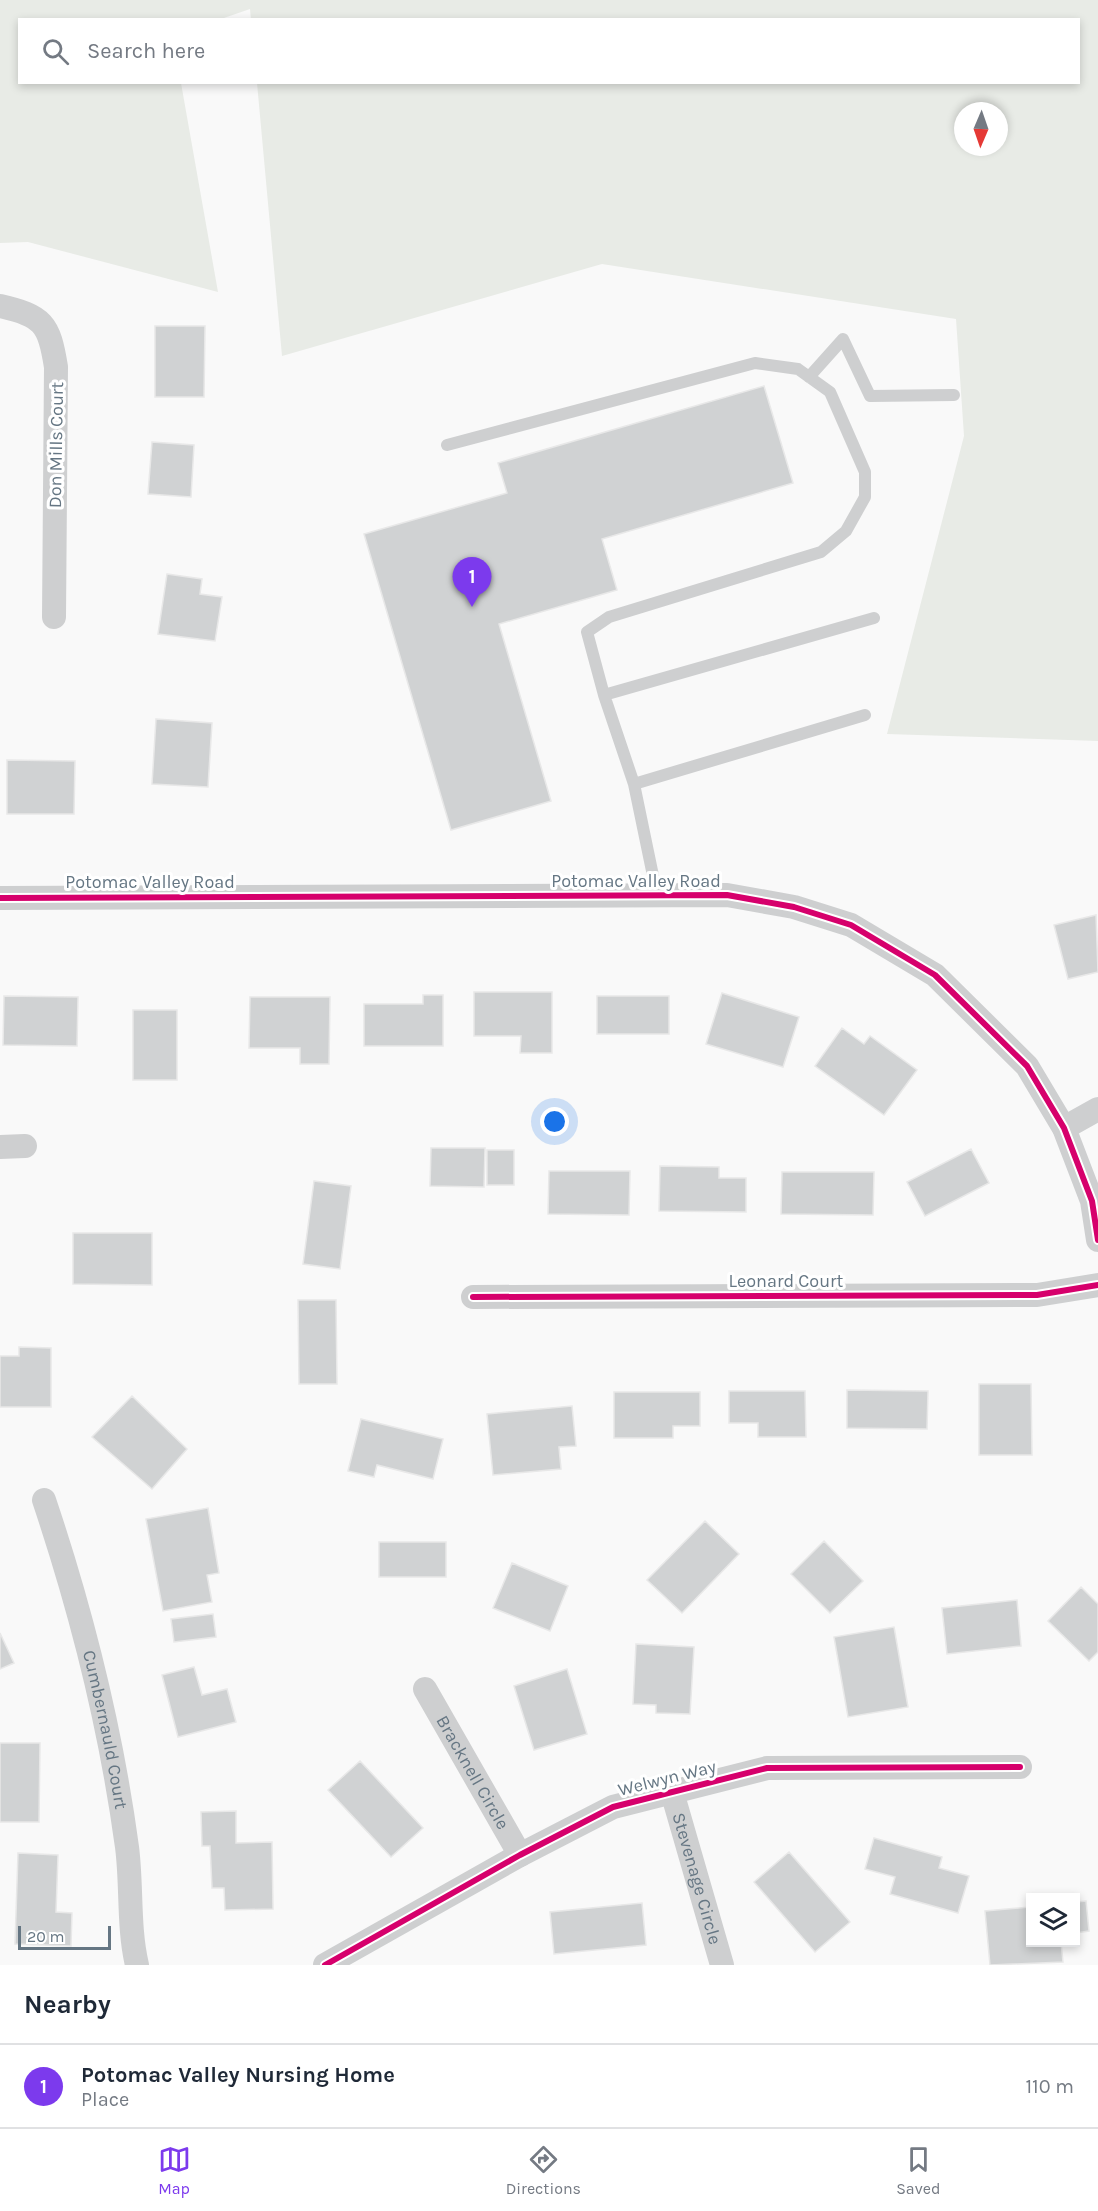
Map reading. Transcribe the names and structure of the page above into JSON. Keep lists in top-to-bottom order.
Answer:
{
  "streets": {
    "street": [
      "Don Mills Court",
      "Potomac Valley Road",
      "Leonard Court",
      "Cumbernauld Court",
      "Bracknell Circle",
      "Welwyn Way",
      "Stevenage Circle"
    ]
  },
  "crossings": [
    ["Bracknell Circle", "Welwyn Way"],
    ["Welwyn Way", "Stevenage Circle"]
  ],
  "scale_bar": "20 m",
  "north": "bottom",
  "page": {
    "search": "Search here",
    "pins": "1",
    "scale": "20 m",
    "heading": "Nearby",
    "list": [
      {
        "mark": "1",
        "name": "Potomac Valley Nursing Home",
        "note": "Place",
        "value": "110 m"
      }
    ],
    "nav": ["Map", "Directions", "Saved"]
  }
}
